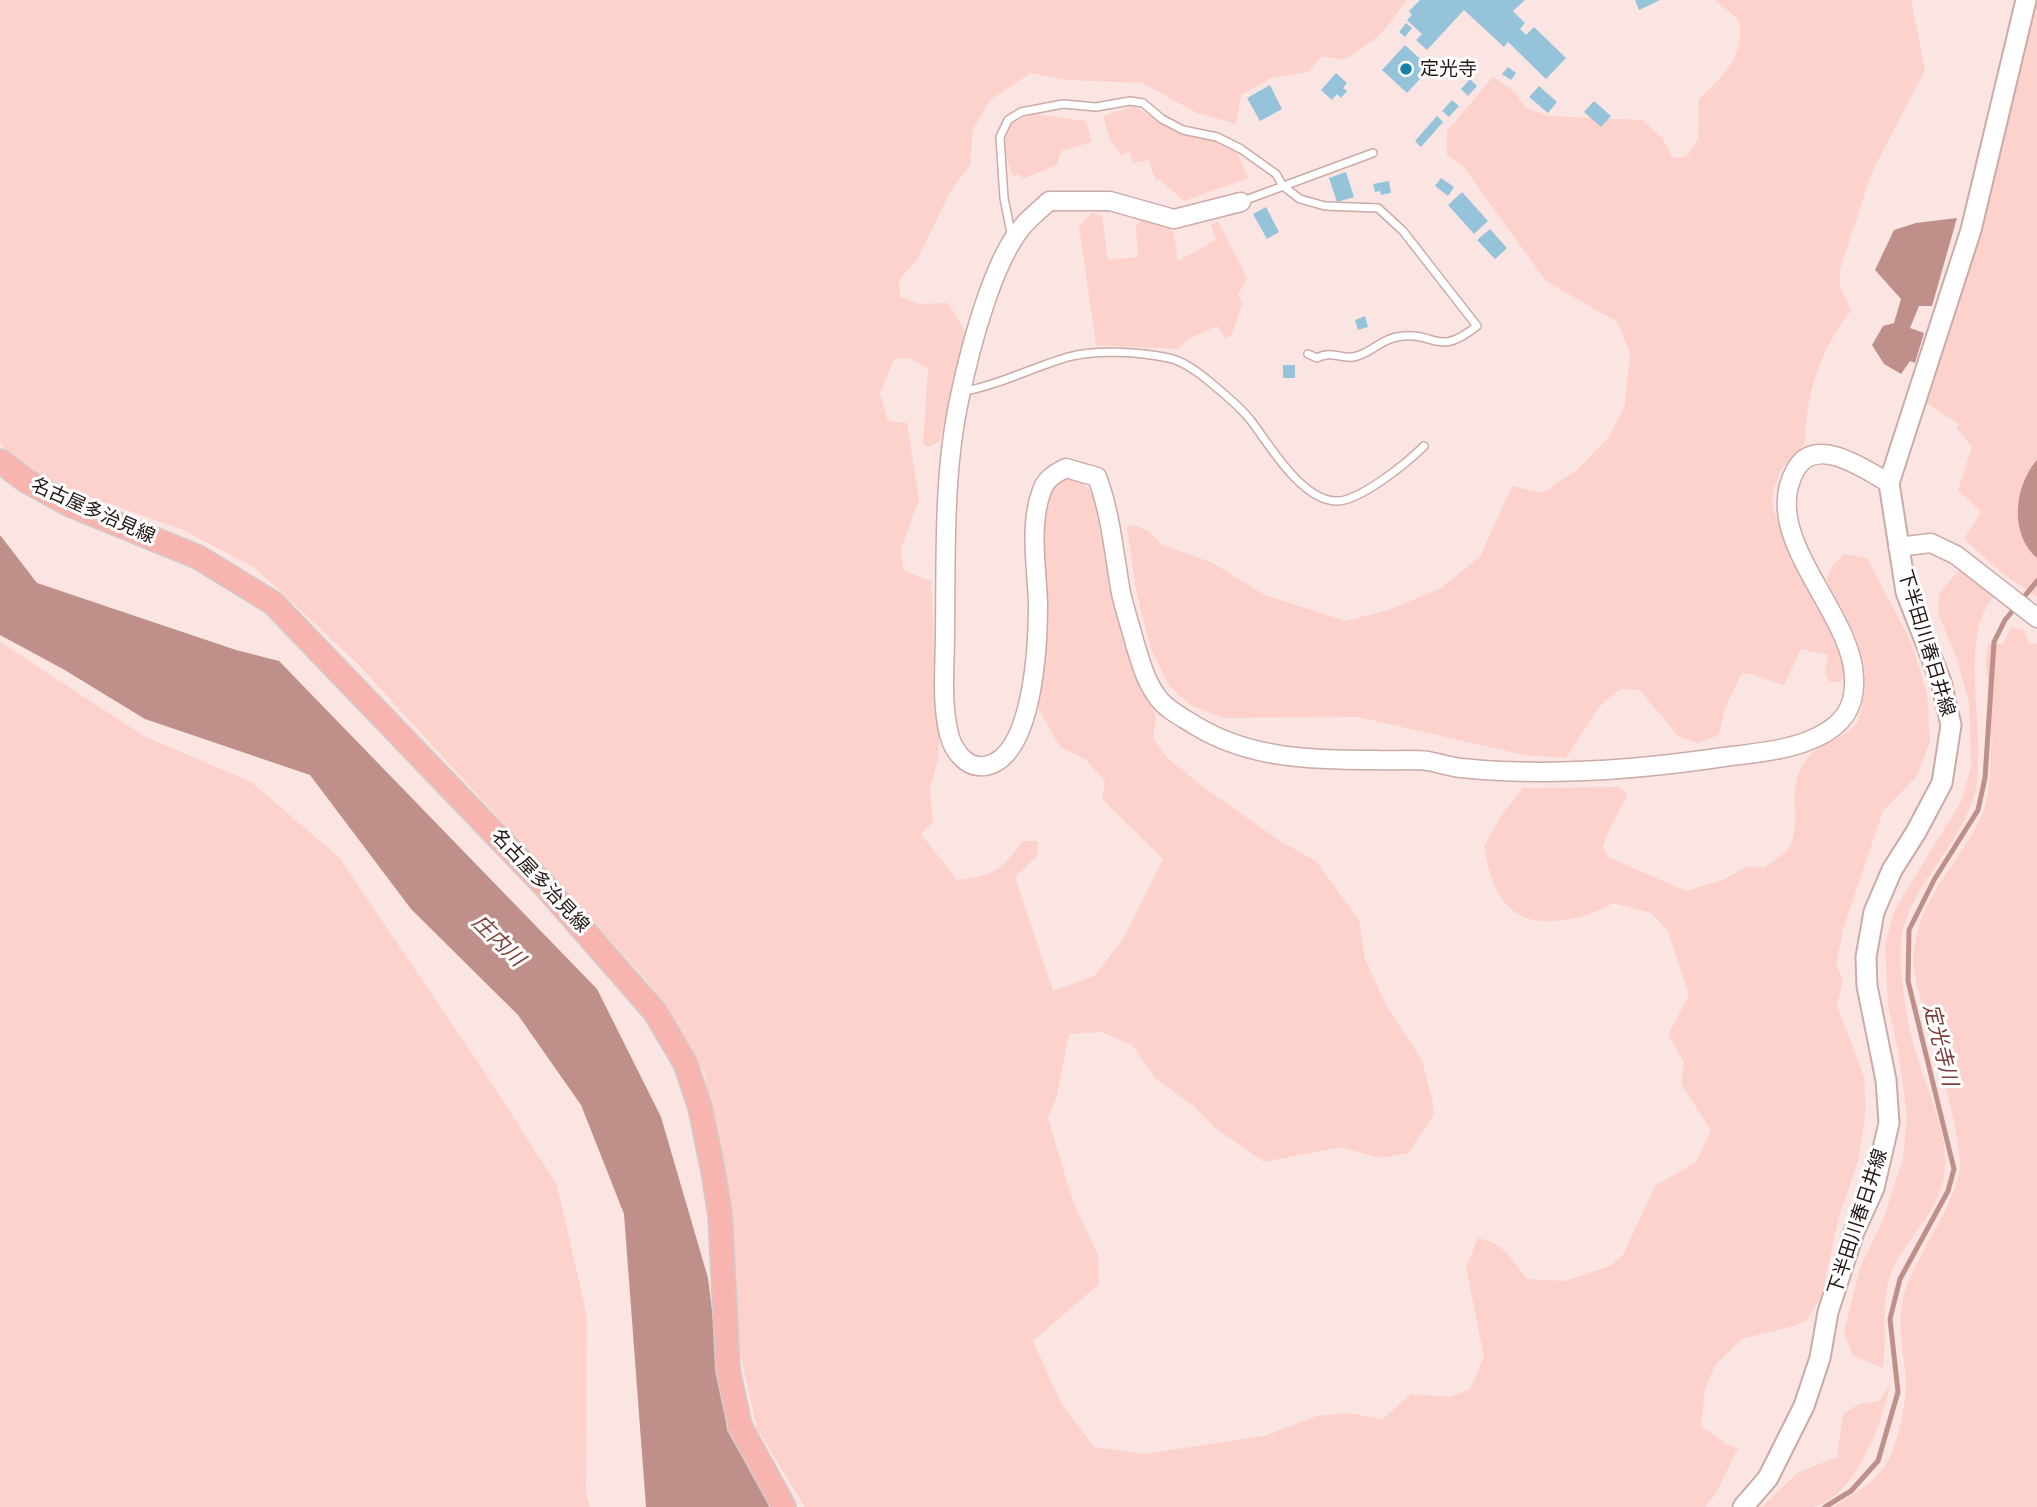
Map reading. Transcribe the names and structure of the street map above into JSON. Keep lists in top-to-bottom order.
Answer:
{
  "streets": {
    "main road": ["名古屋多治見線", "下半田川春日井線"]
  },
  "water": ["庄内川", "定光寺川"],
  "places": ["定光寺"]
}
